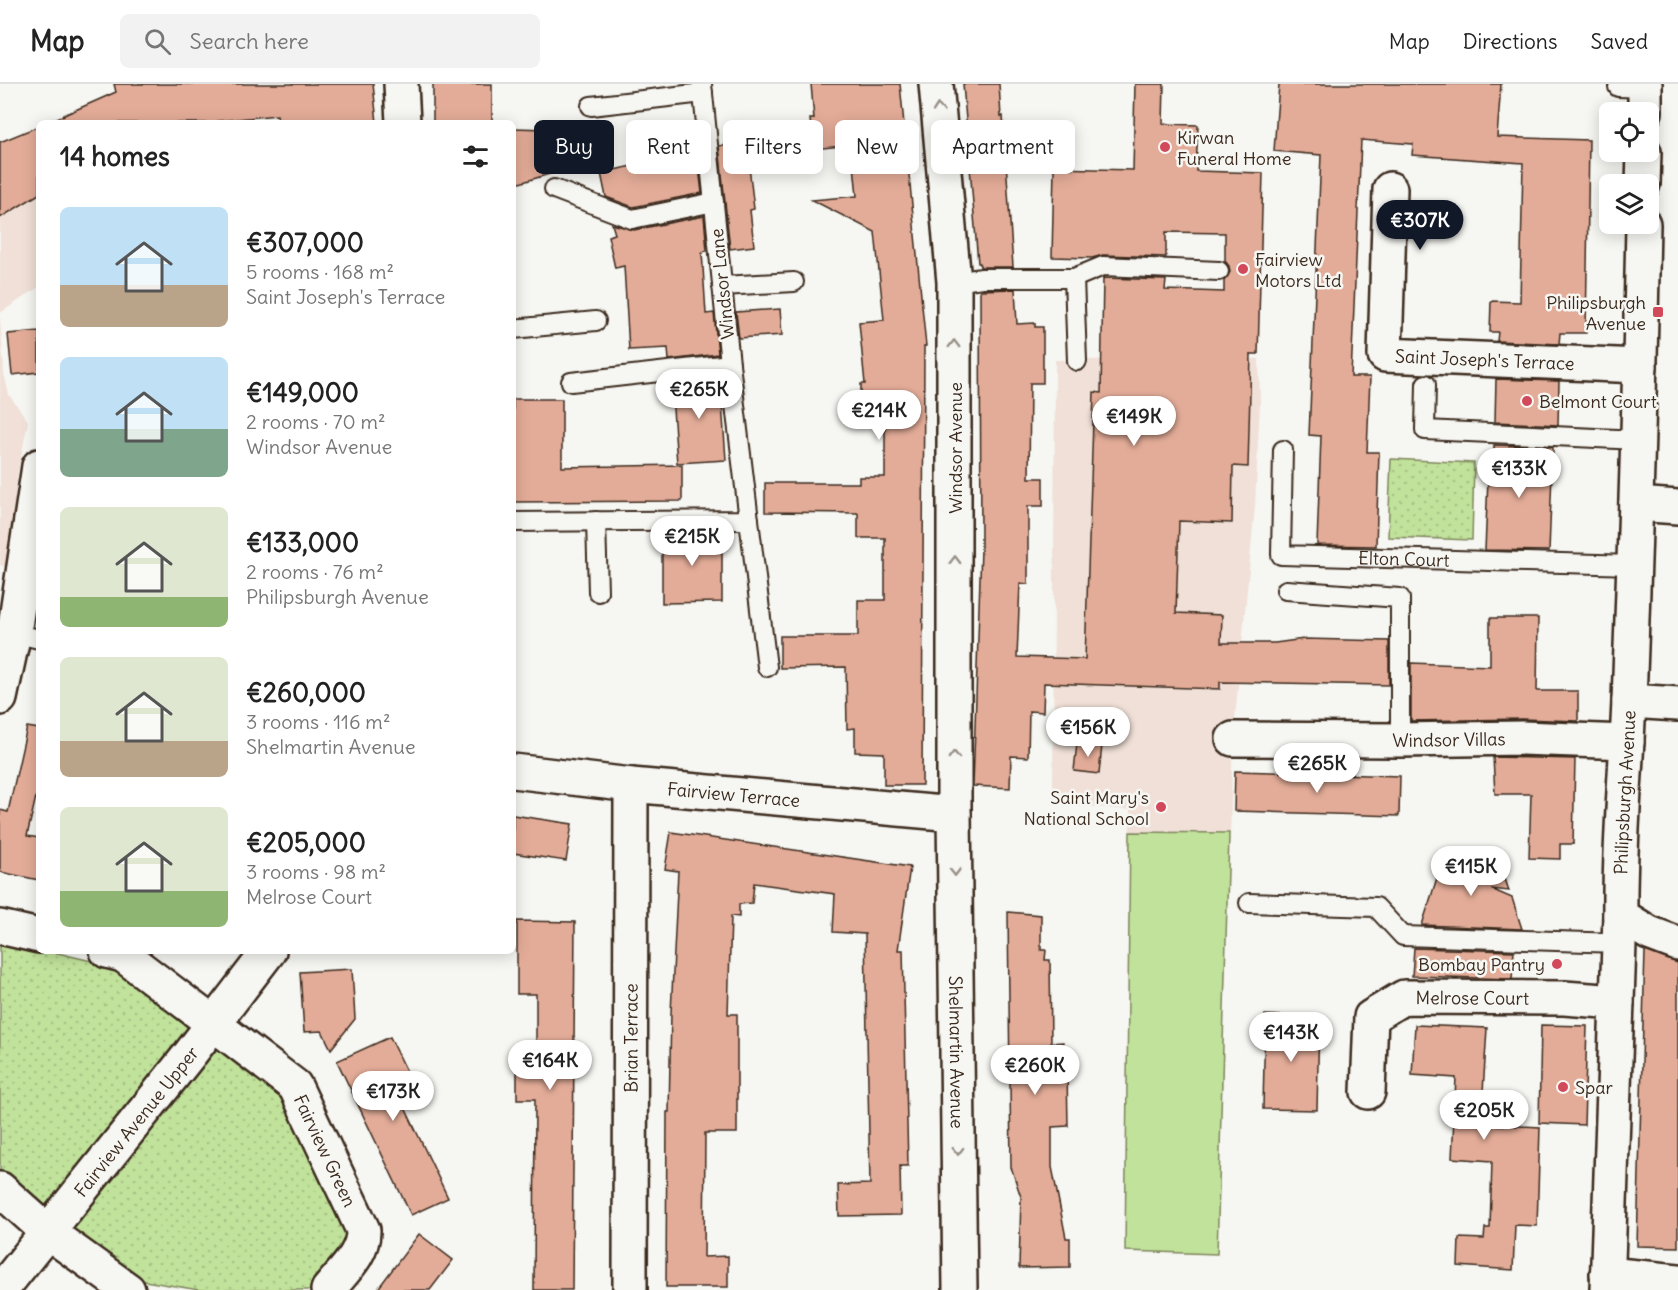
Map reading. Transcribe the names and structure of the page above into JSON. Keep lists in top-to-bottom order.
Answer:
{
  "streets": {
    "street": [
      "Saint Joseph's Terrace",
      "Windsor Avenue",
      "Windsor Villas",
      "Philipsburgh Avenue",
      "Fairview Terrace",
      "Melrose Court",
      "Brian Terrace",
      "Shelmartin Avenue",
      "Fairview Avenue Upper",
      "Fairview Green"
    ],
    "lane": ["Windsor Lane", "Elton Court"]
  },
  "crossings": [
    ["Saint Joseph's Terrace", "Philipsburgh Avenue"],
    ["Windsor Avenue", "Fairview Terrace"],
    ["Windsor Avenue", "Shelmartin Avenue"],
    ["Elton Court", "Philipsburgh Avenue"],
    ["Windsor Villas", "Philipsburgh Avenue"],
    ["Philipsburgh Avenue", "Melrose Court"],
    ["Fairview Terrace", "Brian Terrace"],
    ["Fairview Terrace", "Shelmartin Avenue"],
    ["Fairview Avenue Upper", "Fairview Green"]
  ],
  "one_way": ["Windsor Avenue", "Shelmartin Avenue"],
  "places": {
    "other": [
      "Kirwan Funeral Home",
      "Fairview Motors Ltd",
      "Belmont Court",
      "Saint Mary's National School",
      "Bombay Pantry",
      "Spar"
    ],
    "transit": ["Philipsburgh Avenue"]
  },
  "page": {
    "header": "Map",
    "search": "Search here",
    "nav": ["Map", "Directions", "Saved"],
    "chip": [
      "Buy",
      "Rent",
      "Filters",
      "New",
      "Apartment"
    ],
    "heading": "14 homes",
    "list": [
      {
        "name": "€307,000",
        "note": "5 rooms · 168 m² · Saint Joseph's Terrace"
      },
      {
        "name": "€149,000",
        "note": "2 rooms · 70 m² · Windsor Avenue"
      },
      {
        "name": "€133,000",
        "note": "2 rooms · 76 m² · Philipsburgh Avenue"
      },
      {
        "name": "€260,000",
        "note": "3 rooms · 116 m² · Shelmartin Avenue"
      },
      {
        "name": "€205,000",
        "note": "3 rooms · 98 m² · Melrose Court"
      }
    ],
    "price": [
      "€307K",
      "€265K",
      "€214K",
      "€149K",
      "€133K",
      "€215K",
      "€156K",
      "€265K",
      "€115K",
      "€143K",
      "€164K",
      "€260K",
      "€173K",
      "€205K"
    ]
  }
}
